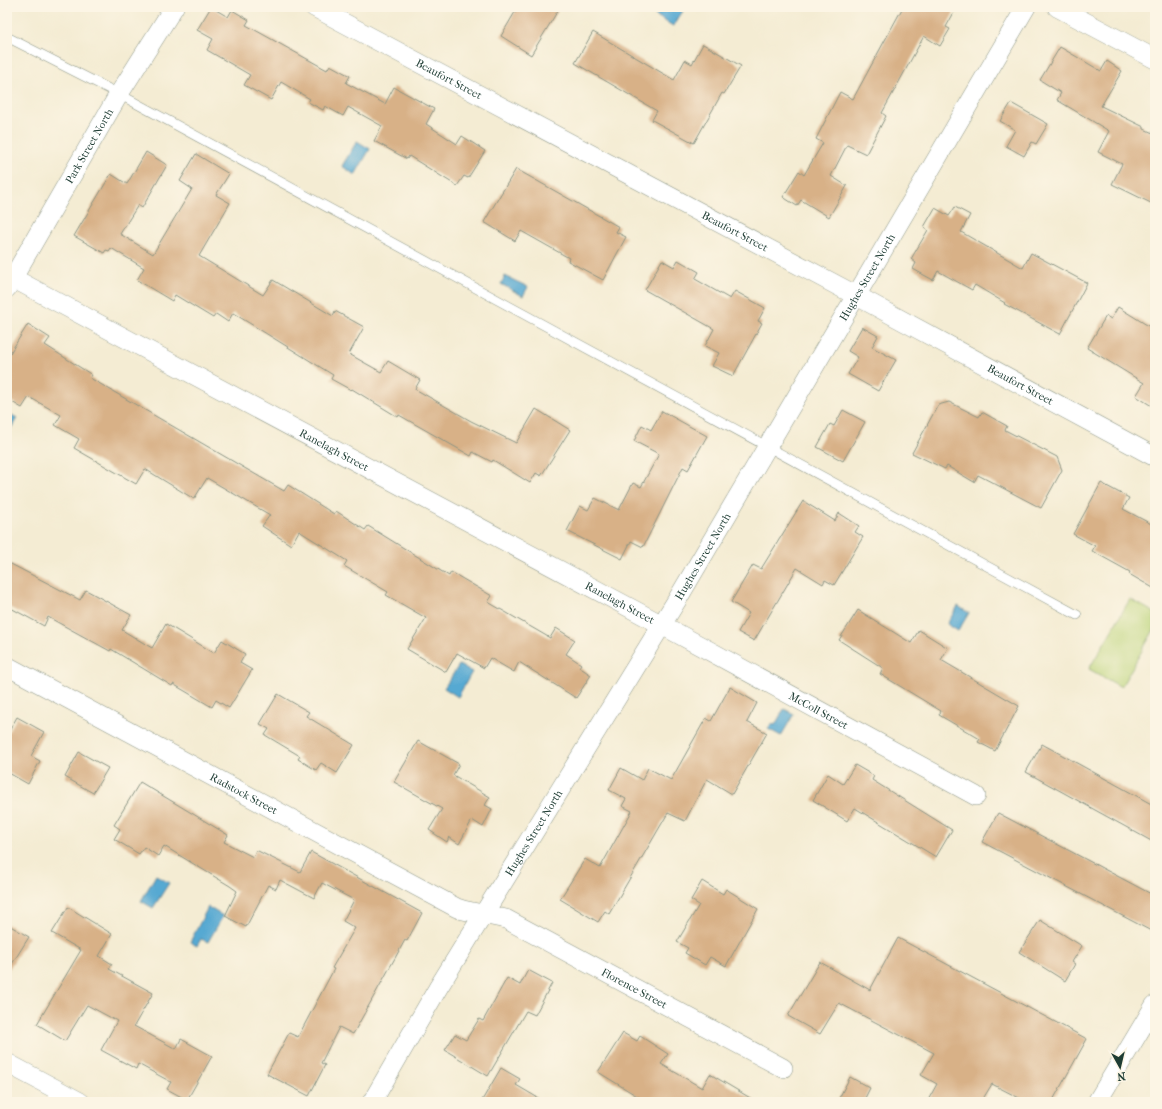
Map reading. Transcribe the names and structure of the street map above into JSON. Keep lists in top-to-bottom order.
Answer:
{
  "streets": {
    "street": [
      "Beaufort Street",
      "Park Street North",
      "Hughes Street North",
      "Ranelagh Street",
      "McColl Street",
      "Radstock Street",
      "Florence Street"
    ]
  },
  "crossings": [
    ["Beaufort Street", "Hughes Street North"],
    ["Park Street North", "Ranelagh Street"],
    ["Hughes Street North", "Ranelagh Street"],
    ["Hughes Street North", "McColl Street"],
    ["Hughes Street North", "Radstock Street"],
    ["Hughes Street North", "Florence Street"],
    ["Ranelagh Street", "McColl Street"],
    ["Radstock Street", "Florence Street"]
  ],
  "north": "bottom"
}
